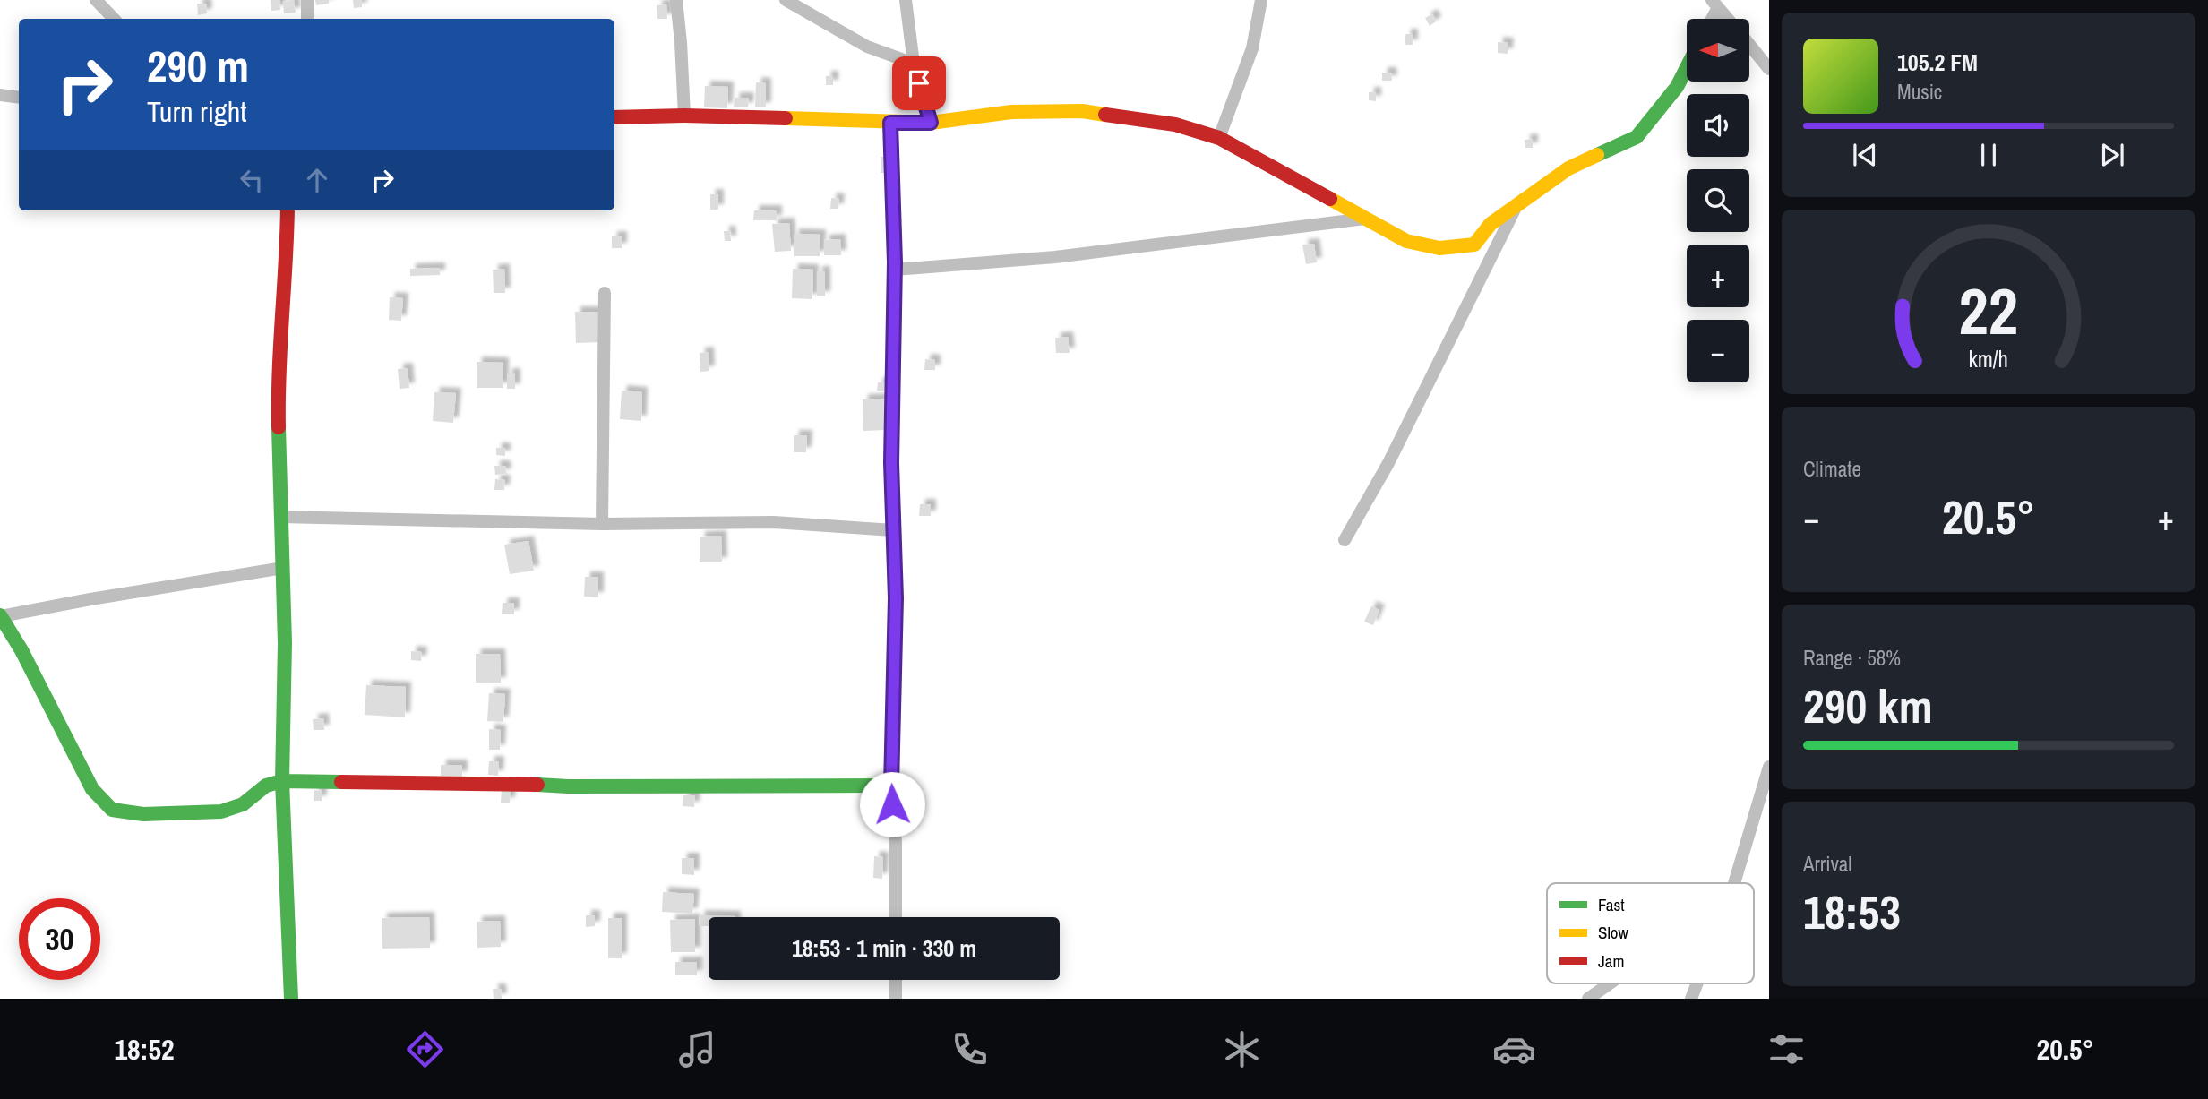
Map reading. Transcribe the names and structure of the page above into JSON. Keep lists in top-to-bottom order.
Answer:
{
  "legend": ["Fast", "Slow", "Jam"],
  "north": "left",
  "page": {
    "map_buttons": ["+", "−"],
    "turn": ["290 m", "Turn right"],
    "song": ["105.2 FM", "Music"],
    "tile": [
      "Climate",
      ["Range · 58%", "290 km"],
      ["Arrival", "18:53"]
    ],
    "heat": ["−", "20.5°", "+"],
    "limit": "30",
    "trip": "18:53 · 1 min · 330 m",
    "tabs": ["18:52", "20.5°"],
    "gauge": ["22", "km/h"]
  }
}
